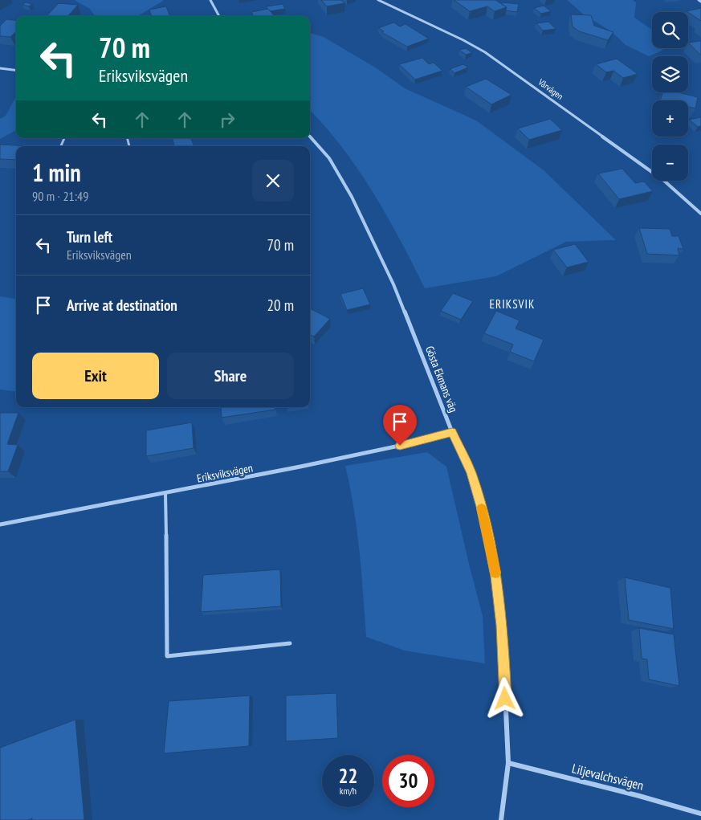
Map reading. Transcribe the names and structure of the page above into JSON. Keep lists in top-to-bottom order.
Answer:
{
  "streets": {
    "street": [
      "Vårvägen",
      "Gösta Ekmans väg",
      "Eriksviksvägen",
      "Liljevalchsvägen"
    ]
  },
  "crossings": [
    ["Gösta Ekmans väg", "Eriksviksvägen"],
    ["Gösta Ekmans väg", "Liljevalchsvägen"]
  ],
  "districts": ["ERIKSVIK"],
  "page": {
    "map_buttons": ["+", "−"],
    "turn": ["70 m", "Eriksviksvägen"],
    "heading": ["1 min", "90 m · 21:49"],
    "list": [
      {
        "name": "Turn left",
        "note": "Eriksviksvägen",
        "value": "70 m"
      },
      {
        "name": "Arrive at destination",
        "value": "20 m"
      }
    ],
    "buttons": ["Exit", "Share"],
    "speed": "22 km/h",
    "limit": "30"
  }
}
